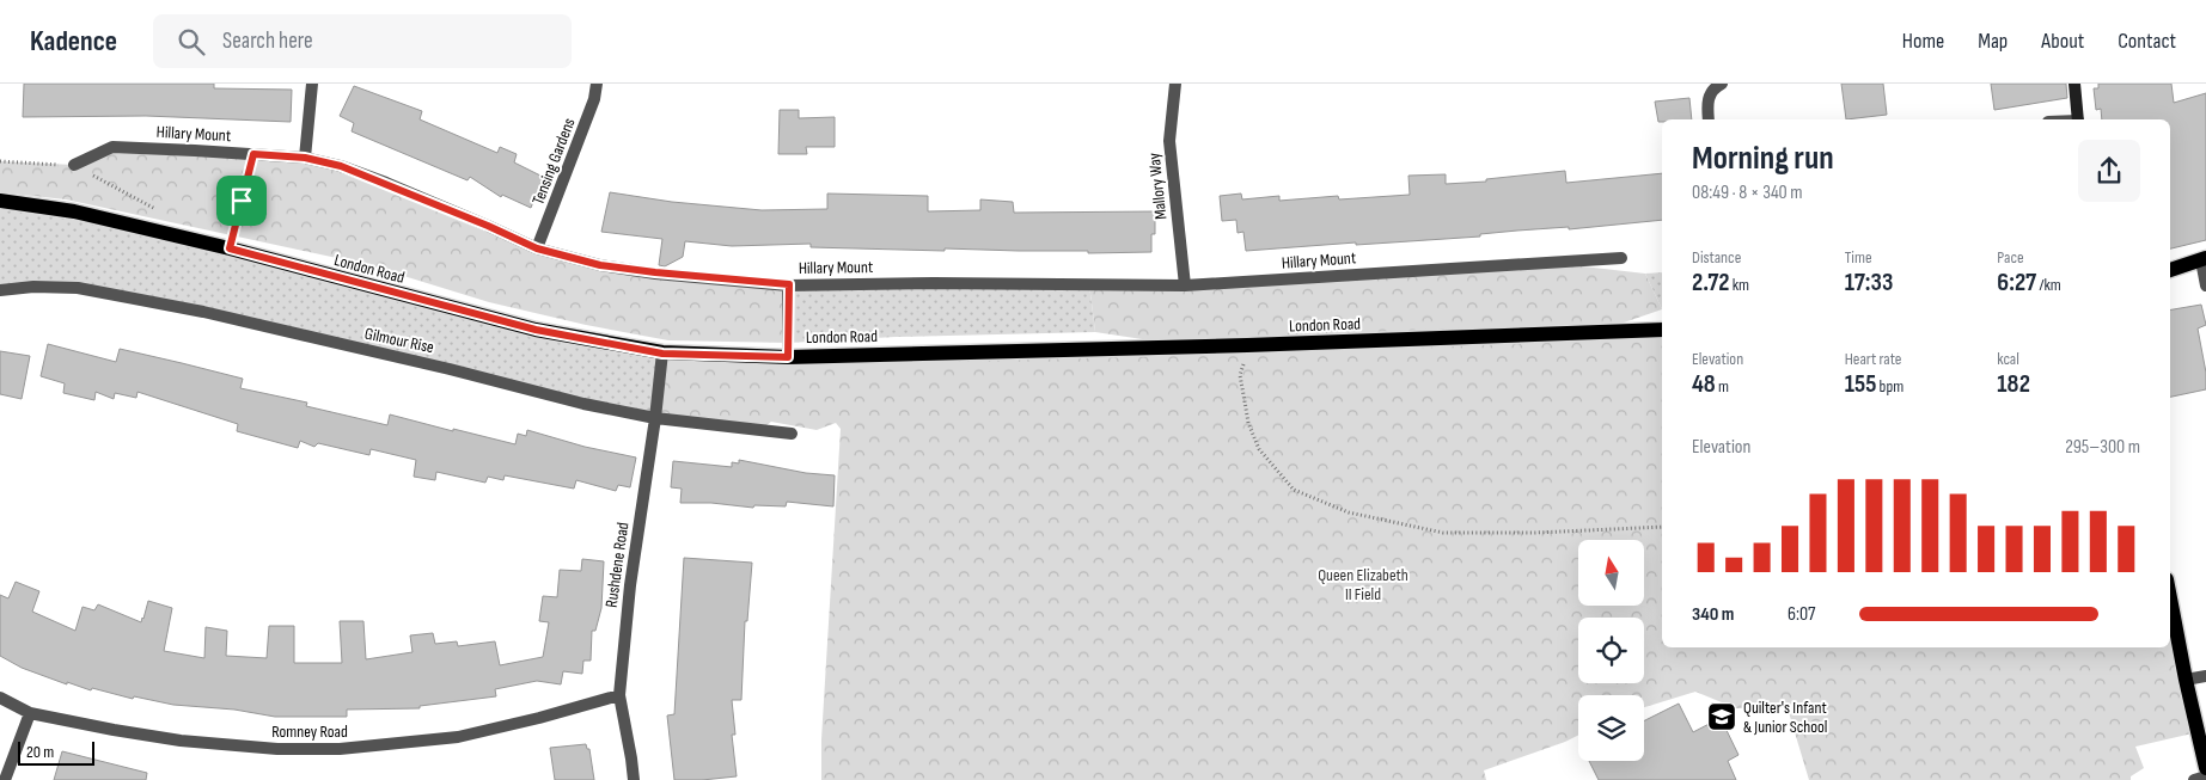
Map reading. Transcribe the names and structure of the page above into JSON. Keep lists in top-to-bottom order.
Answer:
{
  "streets": {
    "main road": ["London Road"],
    "street": [
      "Hillary Mount",
      "Tensing Gardens",
      "Mallory Way",
      "Gilmour Rise",
      "Rushdene Road",
      "Romney Road"
    ]
  },
  "crossings": [
    ["Hillary Mount", "Tensing Gardens"],
    ["Hillary Mount", "Mallory Way"],
    ["London Road", "Rushdene Road"],
    ["Gilmour Rise", "Rushdene Road"],
    ["Rushdene Road", "Romney Road"]
  ],
  "parks": ["Queen Elizabeth II Field"],
  "places": {
    "school or university": ["Quilter's Infant & Junior School"]
  },
  "scale_bar": "20 m",
  "north": "top",
  "page": {
    "header": "Kadence",
    "search": "Search here",
    "nav": [
      "Home",
      "Map",
      "About",
      "Contact"
    ],
    "heading": ["Morning run", "08:49 · 8 × 340 m"],
    "stats": [
      ["Distance", "2.72 km"],
      ["Time", "17:33"],
      ["Pace", "6:27 /km"],
      ["Elevation", "48 m"],
      ["Heart rate", "155 bpm"],
      ["kcal", "182"]
    ],
    "chart": ["Elevation", "295–300 m"],
    "list": [
      {
        "name": "340 m",
        "note": "6:07"
      }
    ],
    "scale": "20 m"
  }
}
